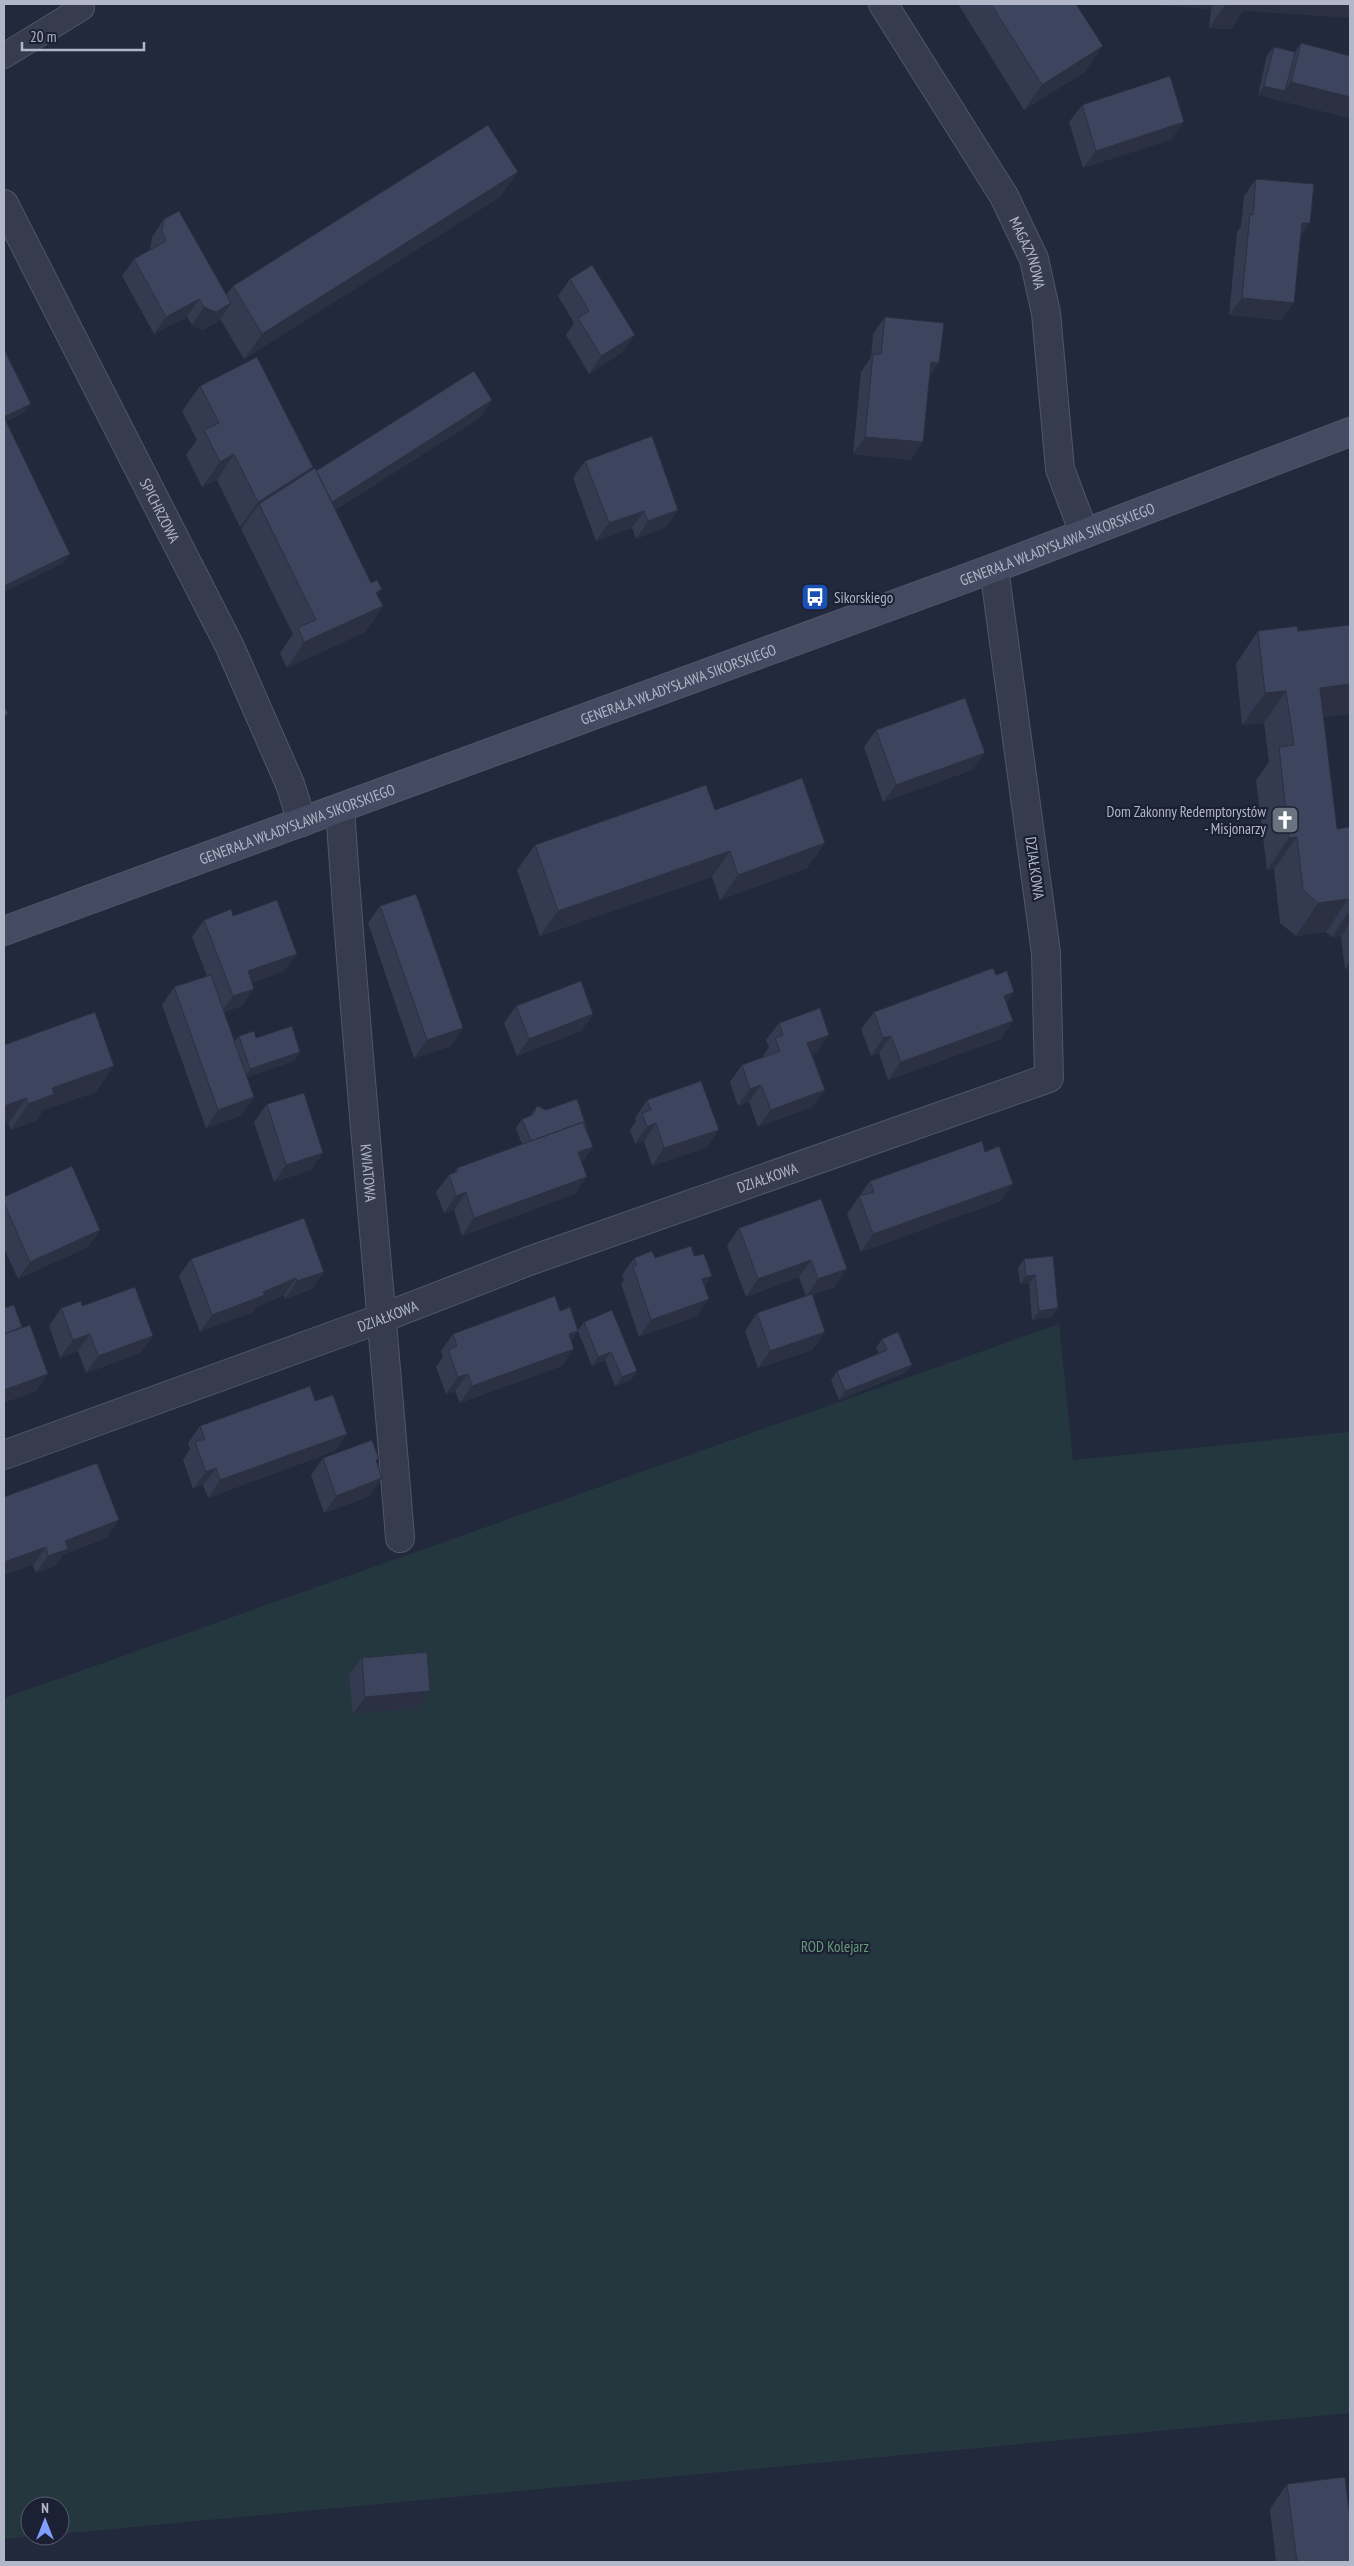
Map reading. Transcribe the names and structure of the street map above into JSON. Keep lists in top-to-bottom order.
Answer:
{
  "streets": {
    "street": [
      "MAGAZYNOWA",
      "SPICHRZOWA",
      "GENERAŁA WŁADYSŁAWA SIKORSKIEGO",
      "DZIAŁKOWA",
      "KWIATOWA"
    ]
  },
  "crossings": [
    ["MAGAZYNOWA", "GENERAŁA WŁADYSŁAWA SIKORSKIEGO"],
    ["SPICHRZOWA", "GENERAŁA WŁADYSŁAWA SIKORSKIEGO"],
    ["GENERAŁA WŁADYSŁAWA SIKORSKIEGO", "DZIAŁKOWA"],
    ["GENERAŁA WŁADYSŁAWA SIKORSKIEGO", "KWIATOWA"],
    ["DZIAŁKOWA", "KWIATOWA"]
  ],
  "parks": ["ROD Kolejarz"],
  "places": {
    "bus stop": ["Sikorskiego"],
    "church": ["Dom Zakonny Redemptorystów - Misjonarzy"]
  },
  "scale_bar": "20 m",
  "north": "top"
}
